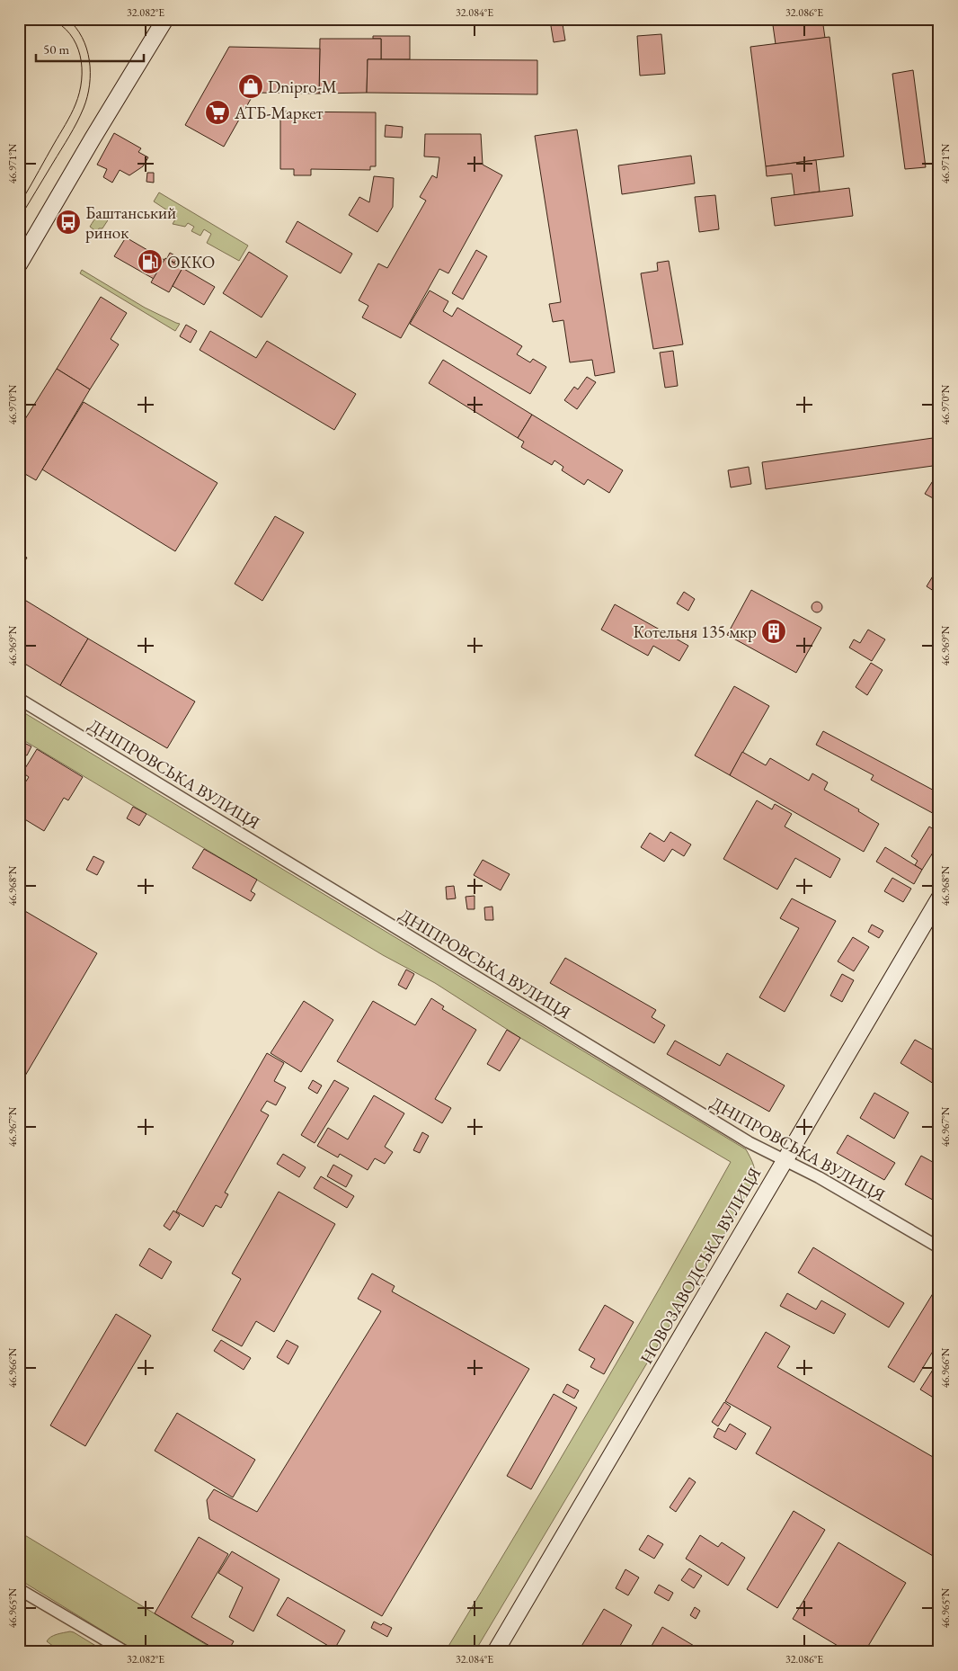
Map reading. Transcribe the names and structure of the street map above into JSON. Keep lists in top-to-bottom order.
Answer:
{
  "streets": {
    "street": ["ДНІПРОВСЬКА ВУЛИЦЯ", "НОВОЗАВОДСЬКА ВУЛИЦЯ"]
  },
  "crossings": [
    ["ДНІПРОВСЬКА ВУЛИЦЯ", "НОВОЗАВОДСЬКА ВУЛИЦЯ"]
  ],
  "places": {
    "shop": ["Dnipro-M"],
    "supermarket": ["АТБ-Маркет"],
    "bus stop": ["Баштанський ринок"],
    "fuel station": ["ОККО"],
    "building": ["Котельня 135 мкр"]
  },
  "scale_bar": "50 m",
  "coordinates": [
    "32.082°E",
    "32.084°E",
    "32.086°E",
    "46.971°N",
    "46.970°N",
    "46.969°N",
    "46.968°N",
    "46.967°N",
    "46.966°N",
    "46.965°N"
  ]
}
